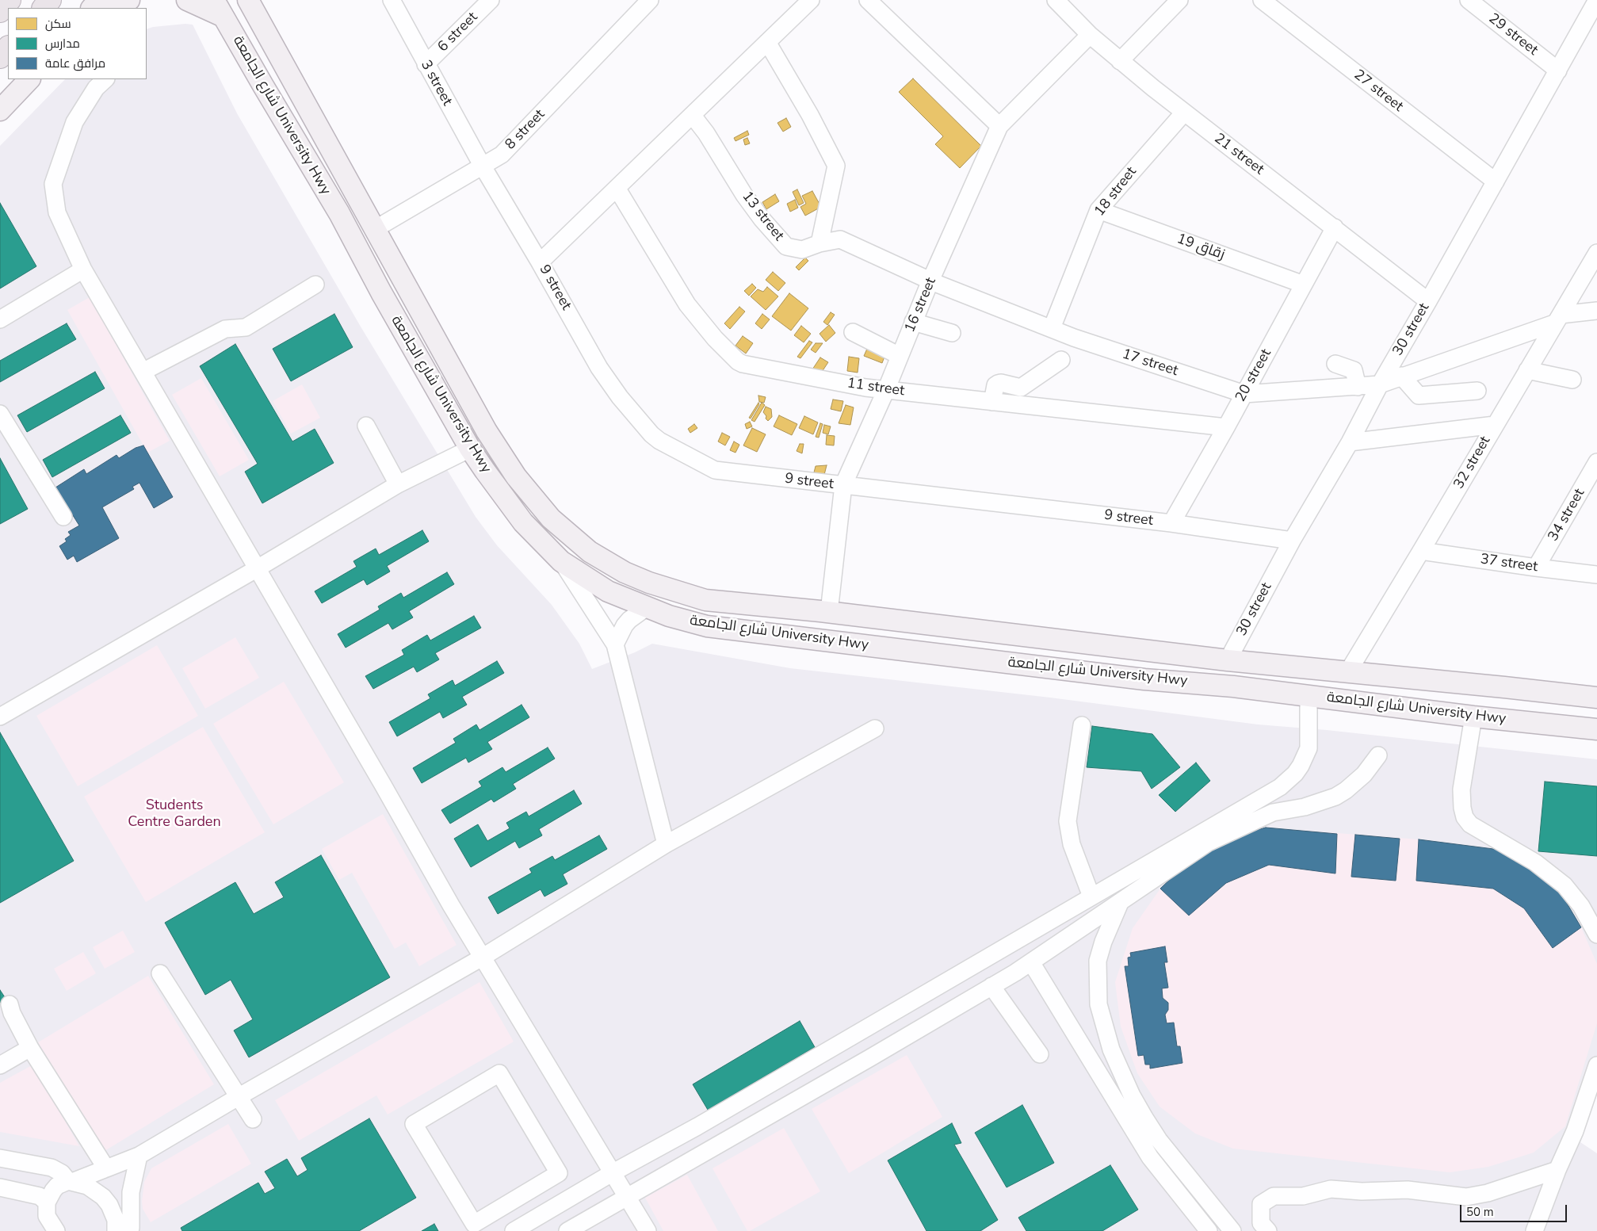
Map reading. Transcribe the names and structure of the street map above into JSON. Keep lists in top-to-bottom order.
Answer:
{
  "streets": {
    "main road": ["شارع الجامعة University Hwy"],
    "street": [
      "6 street",
      "29 street",
      "3 street",
      "27 street",
      "8 street",
      "21 street",
      "18 street",
      "13 street",
      "زقاق 19",
      "9 street",
      "16 street",
      "30 street",
      "17 street",
      "20 street",
      "11 street",
      "32 street",
      "34 street",
      "37 street"
    ]
  },
  "crossings": [
    ["6 street", "3 street"],
    ["29 street", "30 street"],
    ["3 street", "8 street"],
    ["3 street", "9 street"],
    ["27 street", "30 street"],
    ["شارع الجامعة University Hwy", "8 street"],
    ["شارع الجامعة University Hwy", "16 street"],
    ["شارع الجامعة University Hwy", "30 street"],
    ["شارع الجامعة University Hwy", "32 street"],
    ["8 street", "9 street"],
    ["21 street", "18 street"],
    ["21 street", "16 street"],
    ["21 street", "30 street"],
    ["21 street", "20 street"],
    ["18 street", "زقاق 19"],
    ["18 street", "17 street"],
    ["13 street", "16 street"],
    ["13 street", "17 street"],
    ["زقاق 19", "20 street"],
    ["9 street", "16 street"],
    ["9 street", "30 street"],
    ["9 street", "20 street"],
    ["16 street", "17 street"],
    ["16 street", "11 street"],
    ["30 street", "17 street"],
    ["17 street", "20 street"],
    ["17 street", "32 street"],
    ["20 street", "11 street"],
    ["32 street", "37 street"],
    ["34 street", "37 street"]
  ],
  "parks": ["Students Centre Garden"],
  "legend": ["سكن", "مدارس", "مرافق عامة"],
  "scale_bar": "50 m"
}
